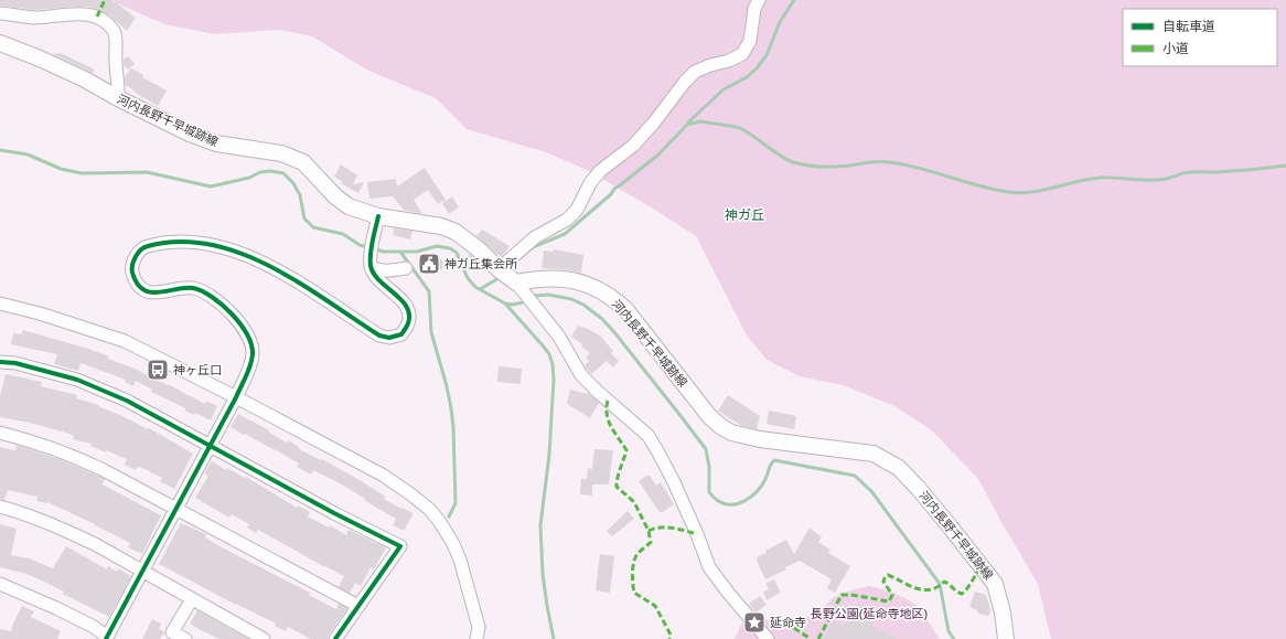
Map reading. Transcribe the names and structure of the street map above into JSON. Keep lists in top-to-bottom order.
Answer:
{
  "streets": {
    "main road": ["河内長野千早城跡線"]
  },
  "districts": ["神ガ丘"],
  "parks": ["長野公園(延命寺地区)"],
  "places": {
    "public building": ["神ガ丘集会所"],
    "bus stop": ["神ヶ丘口"],
    "place": ["延命寺"]
  },
  "legend": ["自転車道", "小道"]
}
